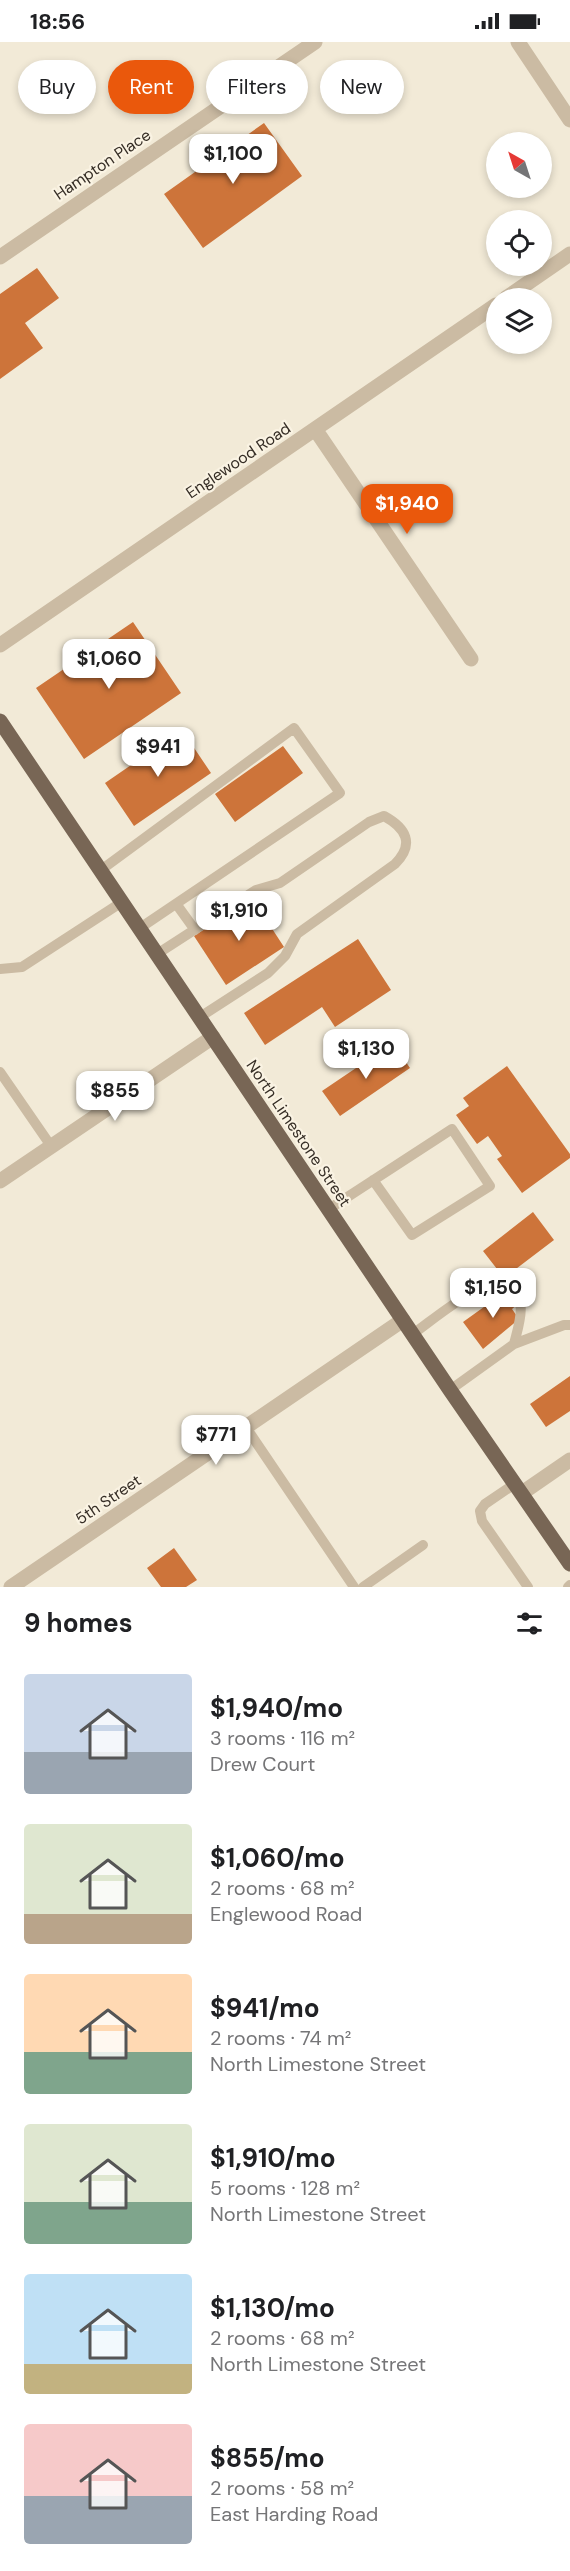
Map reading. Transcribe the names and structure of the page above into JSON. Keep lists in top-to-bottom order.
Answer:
{
  "streets": {
    "main road": ["North Limestone Street"],
    "street": ["Hampton Place", "Englewood Road", "5th Street"]
  },
  "crossings": [
    ["North Limestone Street", "5th Street"]
  ],
  "north": "top left",
  "page": {
    "status": "18:56",
    "chip": [
      "Buy",
      "Rent",
      "Filters",
      "New"
    ],
    "price": [
      "$1,100",
      "$1,940",
      "$1,060",
      "$941",
      "$1,910",
      "$1,130",
      "$855",
      "$1,150",
      "$771"
    ],
    "heading": "9 homes",
    "list": [
      {
        "name": "$1,940/mo",
        "note": "3 rooms · 116 m² · Drew Court"
      },
      {
        "name": "$1,060/mo",
        "note": "2 rooms · 68 m² · Englewood Road"
      },
      {
        "name": "$941/mo",
        "note": "2 rooms · 74 m² · North Limestone Street"
      },
      {
        "name": "$1,910/mo",
        "note": "5 rooms · 128 m² · North Limestone Street"
      },
      {
        "name": "$1,130/mo",
        "note": "2 rooms · 68 m² · North Limestone Street"
      },
      {
        "name": "$855/mo",
        "note": "2 rooms · 58 m² · East Harding Road"
      }
    ]
  }
}
